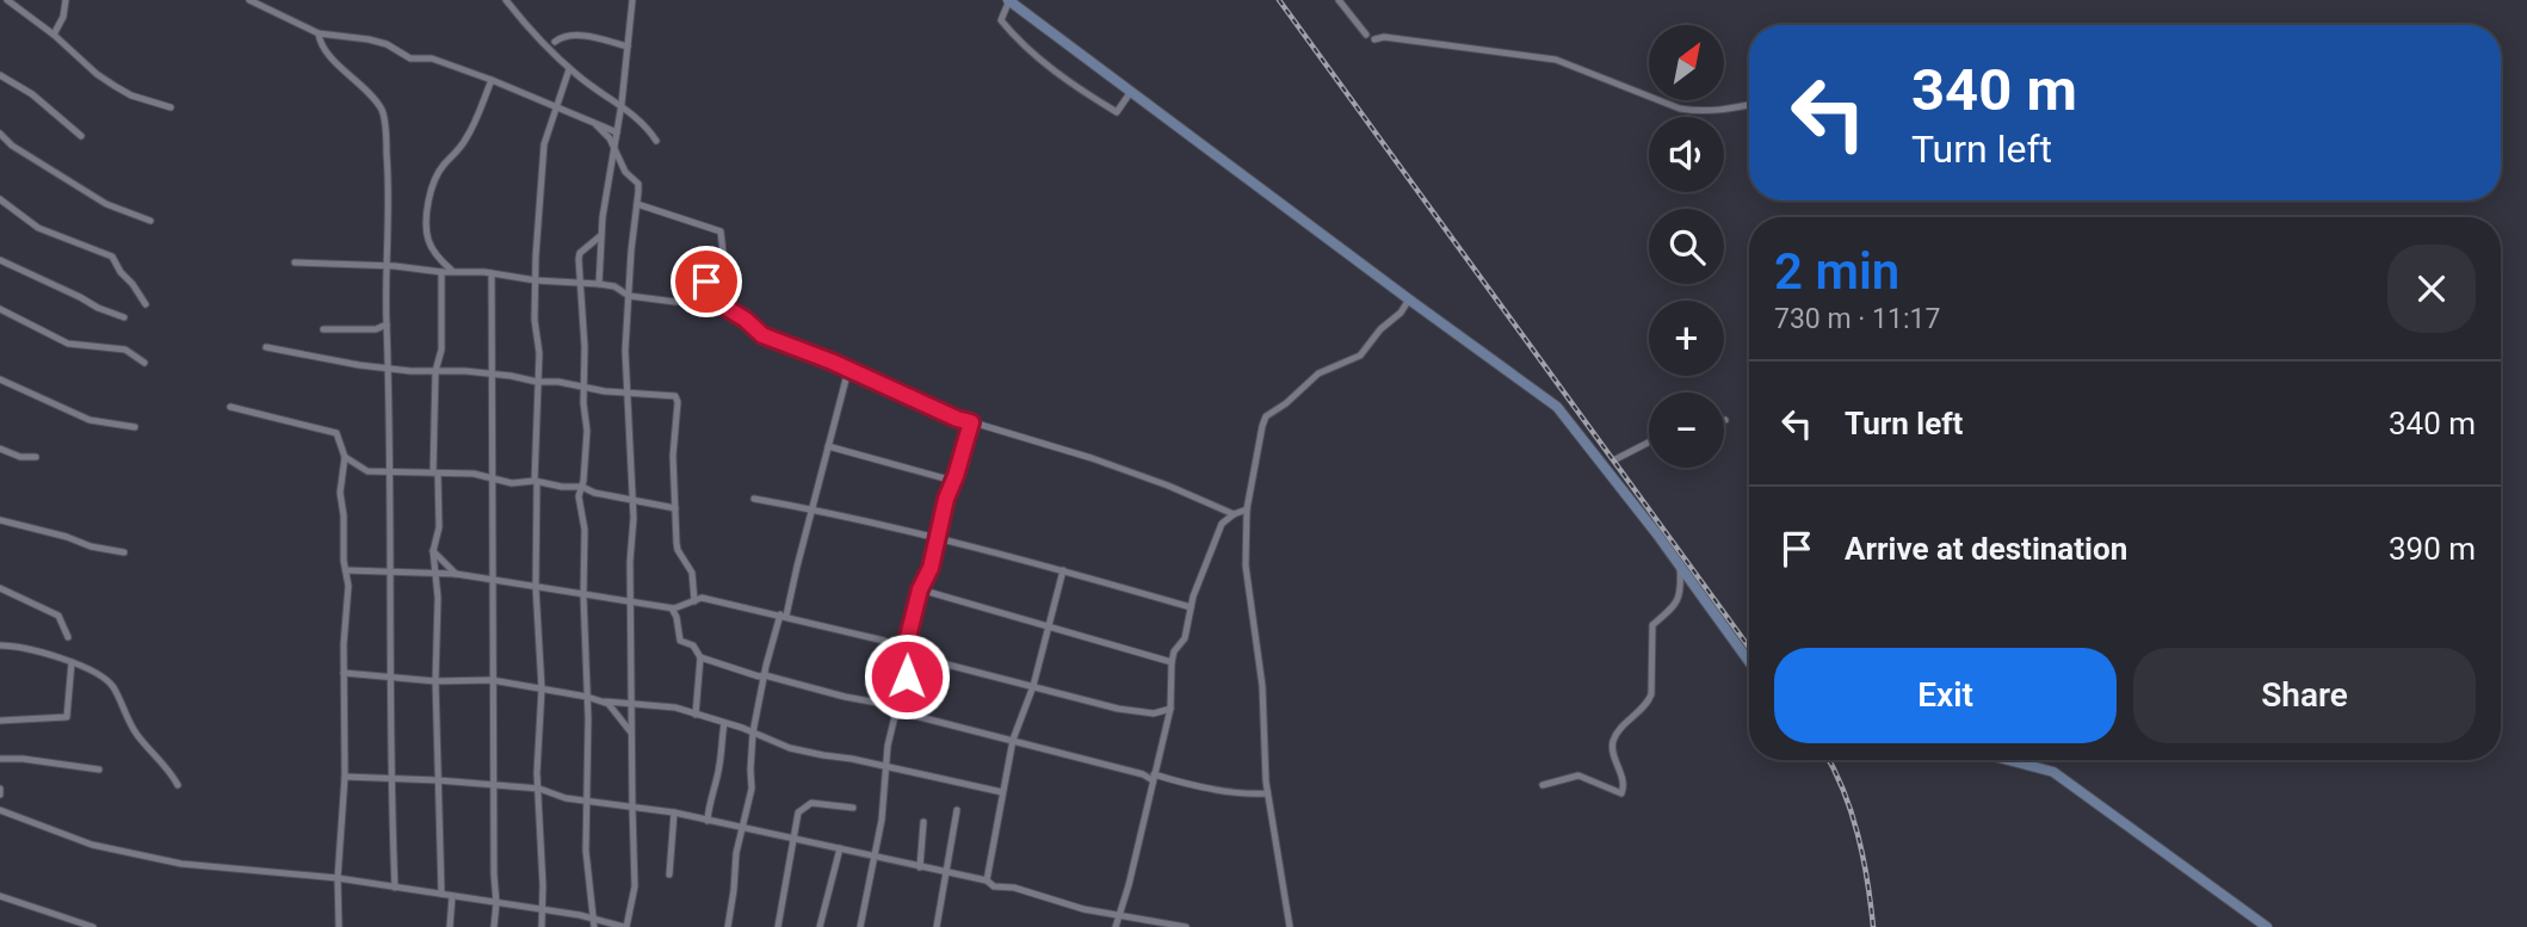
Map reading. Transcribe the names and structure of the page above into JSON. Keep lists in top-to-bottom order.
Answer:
{
  "north": "top right",
  "page": {
    "map_buttons": ["+", "−"],
    "turn": ["340 m", "Turn left"],
    "heading": ["2 min", "730 m · 11:17"],
    "list": [
      {
        "name": "Turn left",
        "value": "340 m"
      },
      {
        "name": "Arrive at destination",
        "value": "390 m"
      }
    ],
    "buttons": ["Exit", "Share"]
  }
}
